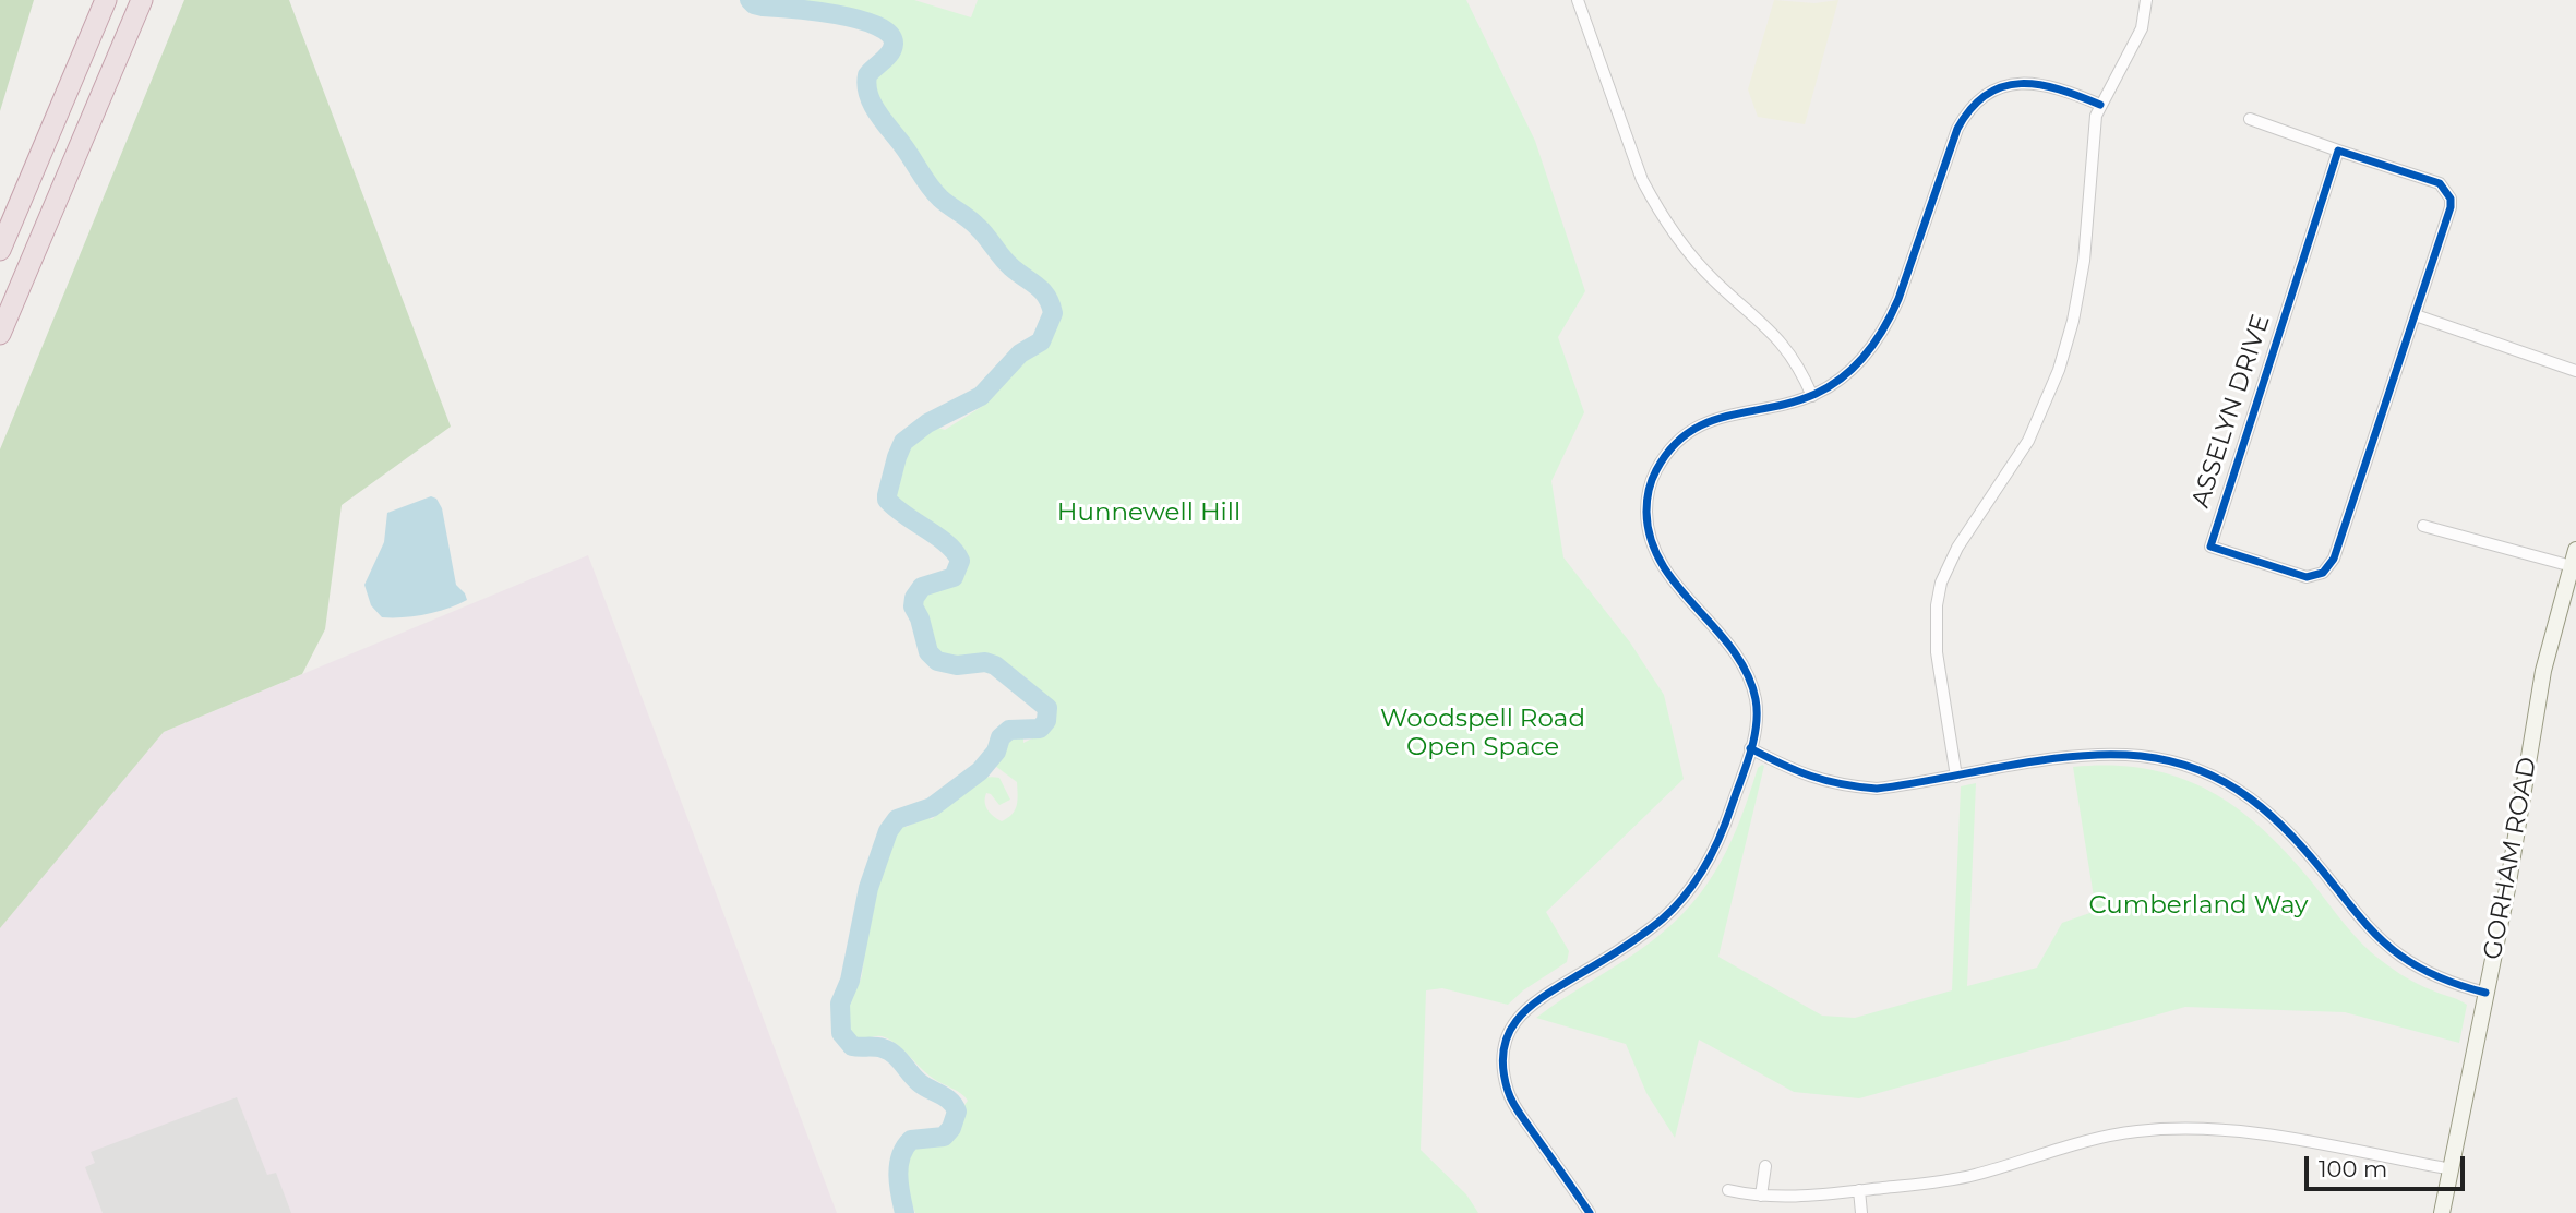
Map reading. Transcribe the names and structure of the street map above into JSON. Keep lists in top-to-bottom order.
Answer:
{
  "streets": {
    "main road": ["GORHAM ROAD"],
    "street": ["ASSELYN DRIVE"]
  },
  "parks": ["Hunnewell Hill", "Woodspell Road Open Space", "Cumberland Way"],
  "scale_bar": "100 m"
}
